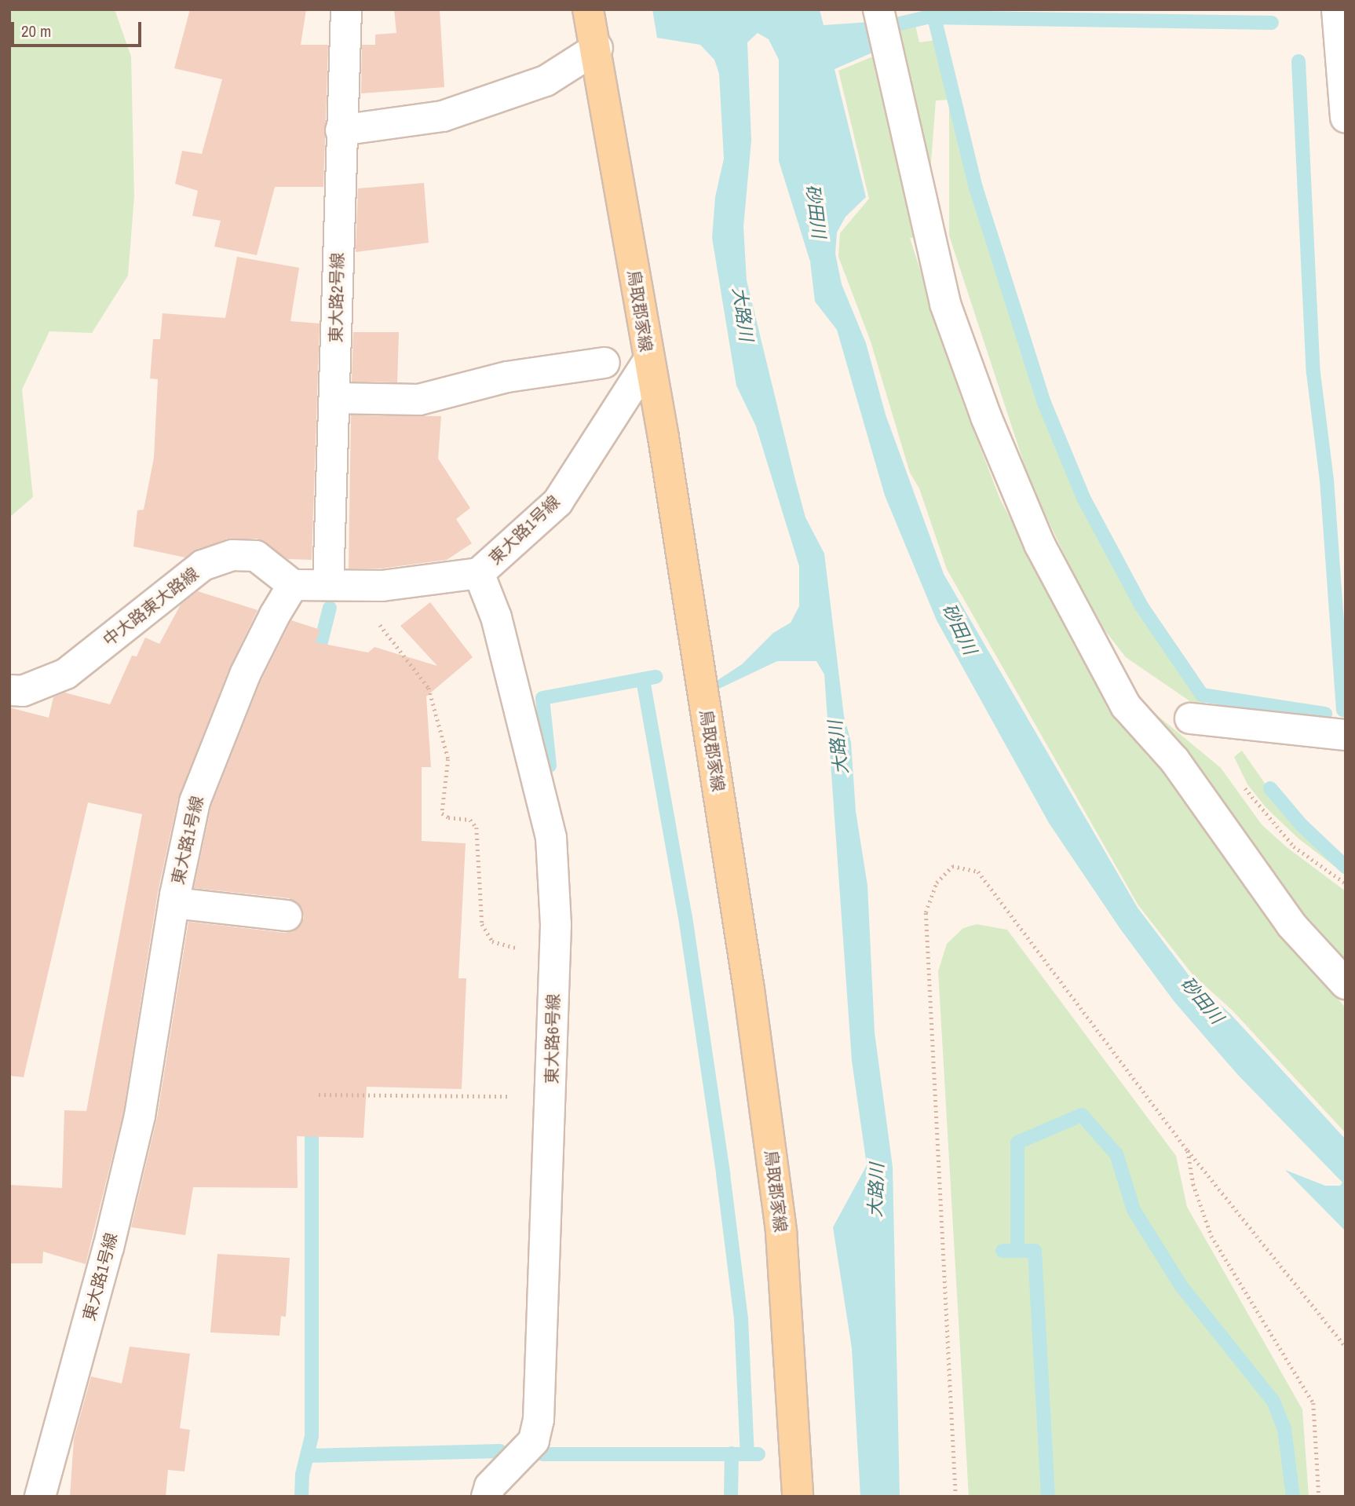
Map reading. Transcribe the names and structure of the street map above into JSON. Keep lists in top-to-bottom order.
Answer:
{
  "streets": {
    "main road": ["鳥取郡家線"],
    "street": [
      "東大路2号線",
      "東大路1号線",
      "中大路東大路線",
      "東大路6号線"
    ]
  },
  "crossings": [
    ["東大路2号線", "東大路1号線"],
    ["鳥取郡家線", "東大路1号線"],
    ["東大路1号線", "中大路東大路線"],
    ["東大路1号線", "東大路6号線"]
  ],
  "water": ["砂田川", "大路川"],
  "scale_bar": "20 m"
}
